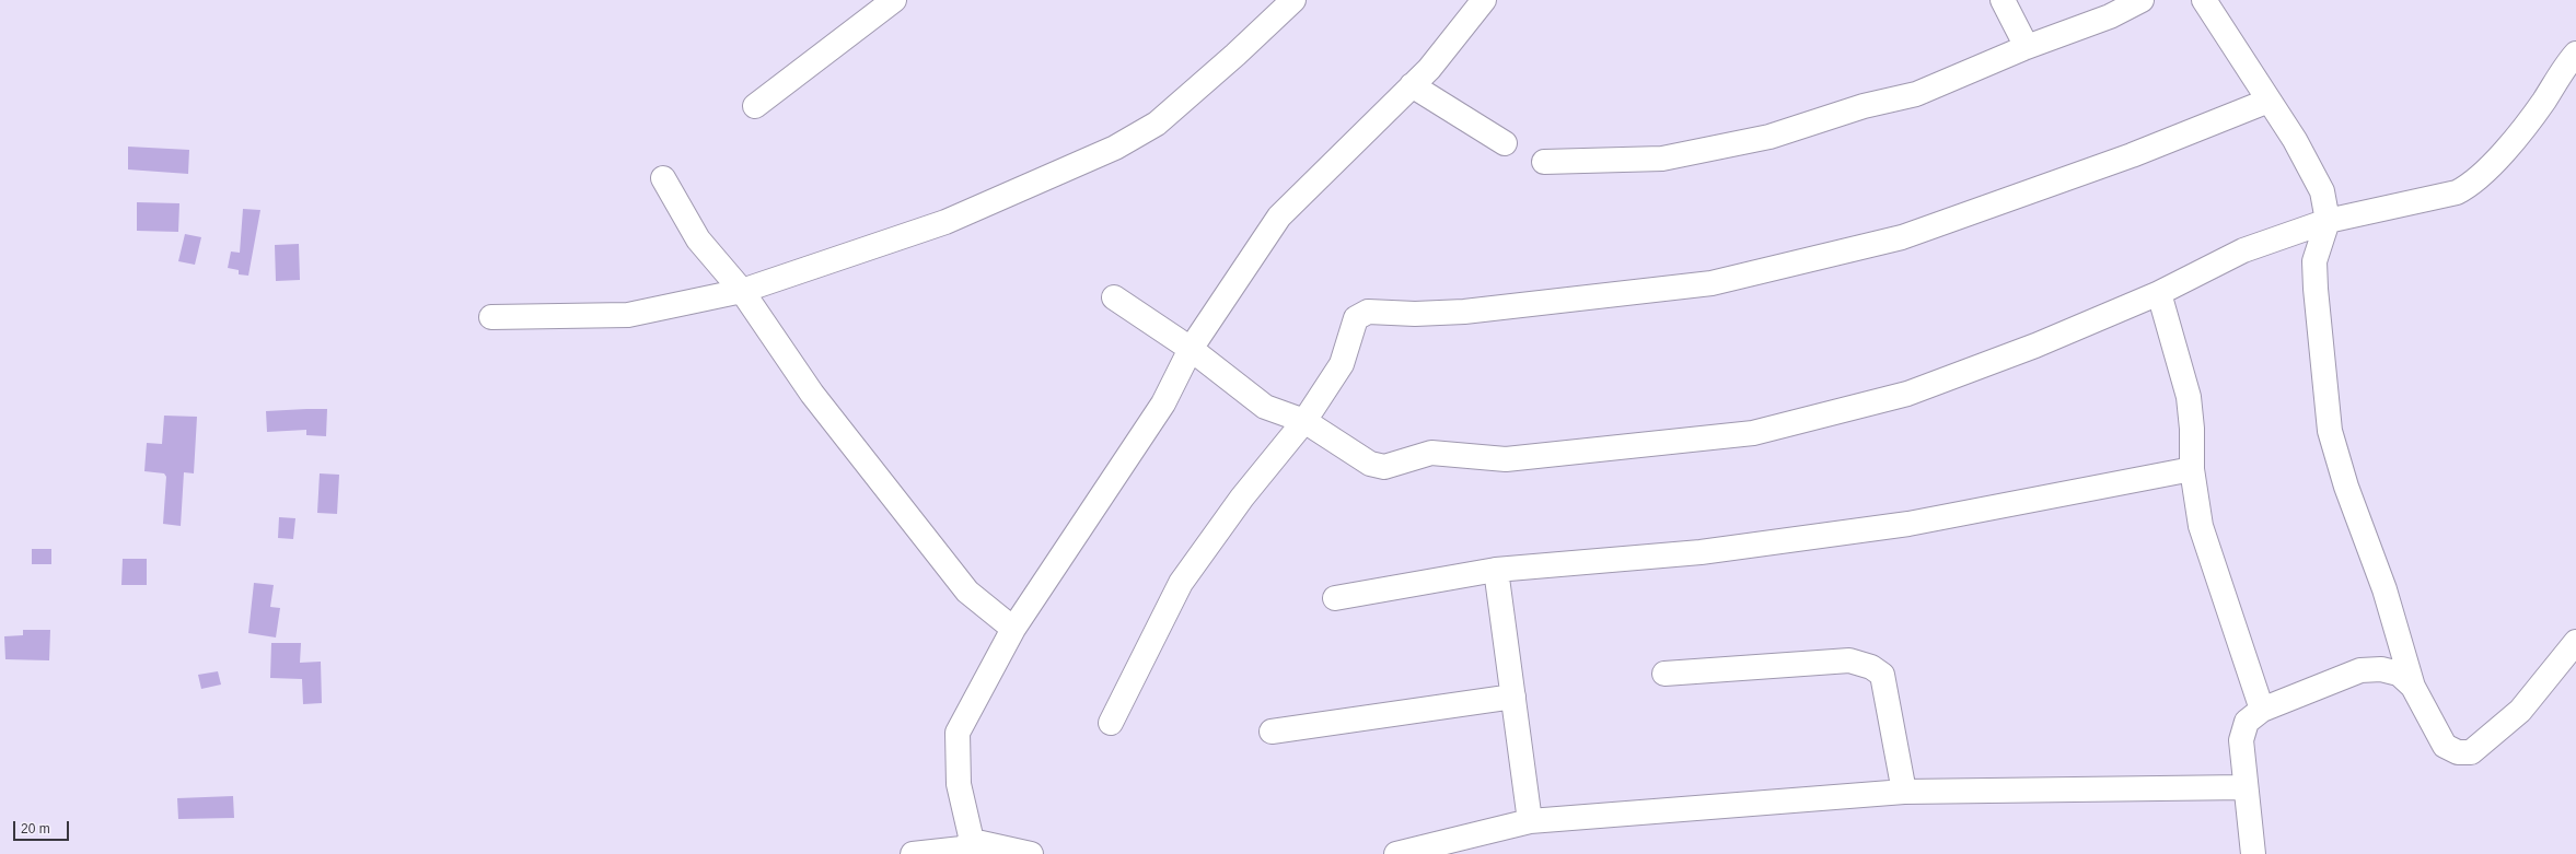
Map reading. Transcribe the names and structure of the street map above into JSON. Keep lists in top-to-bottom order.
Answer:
{
  "scale_bar": "20 m"
}
